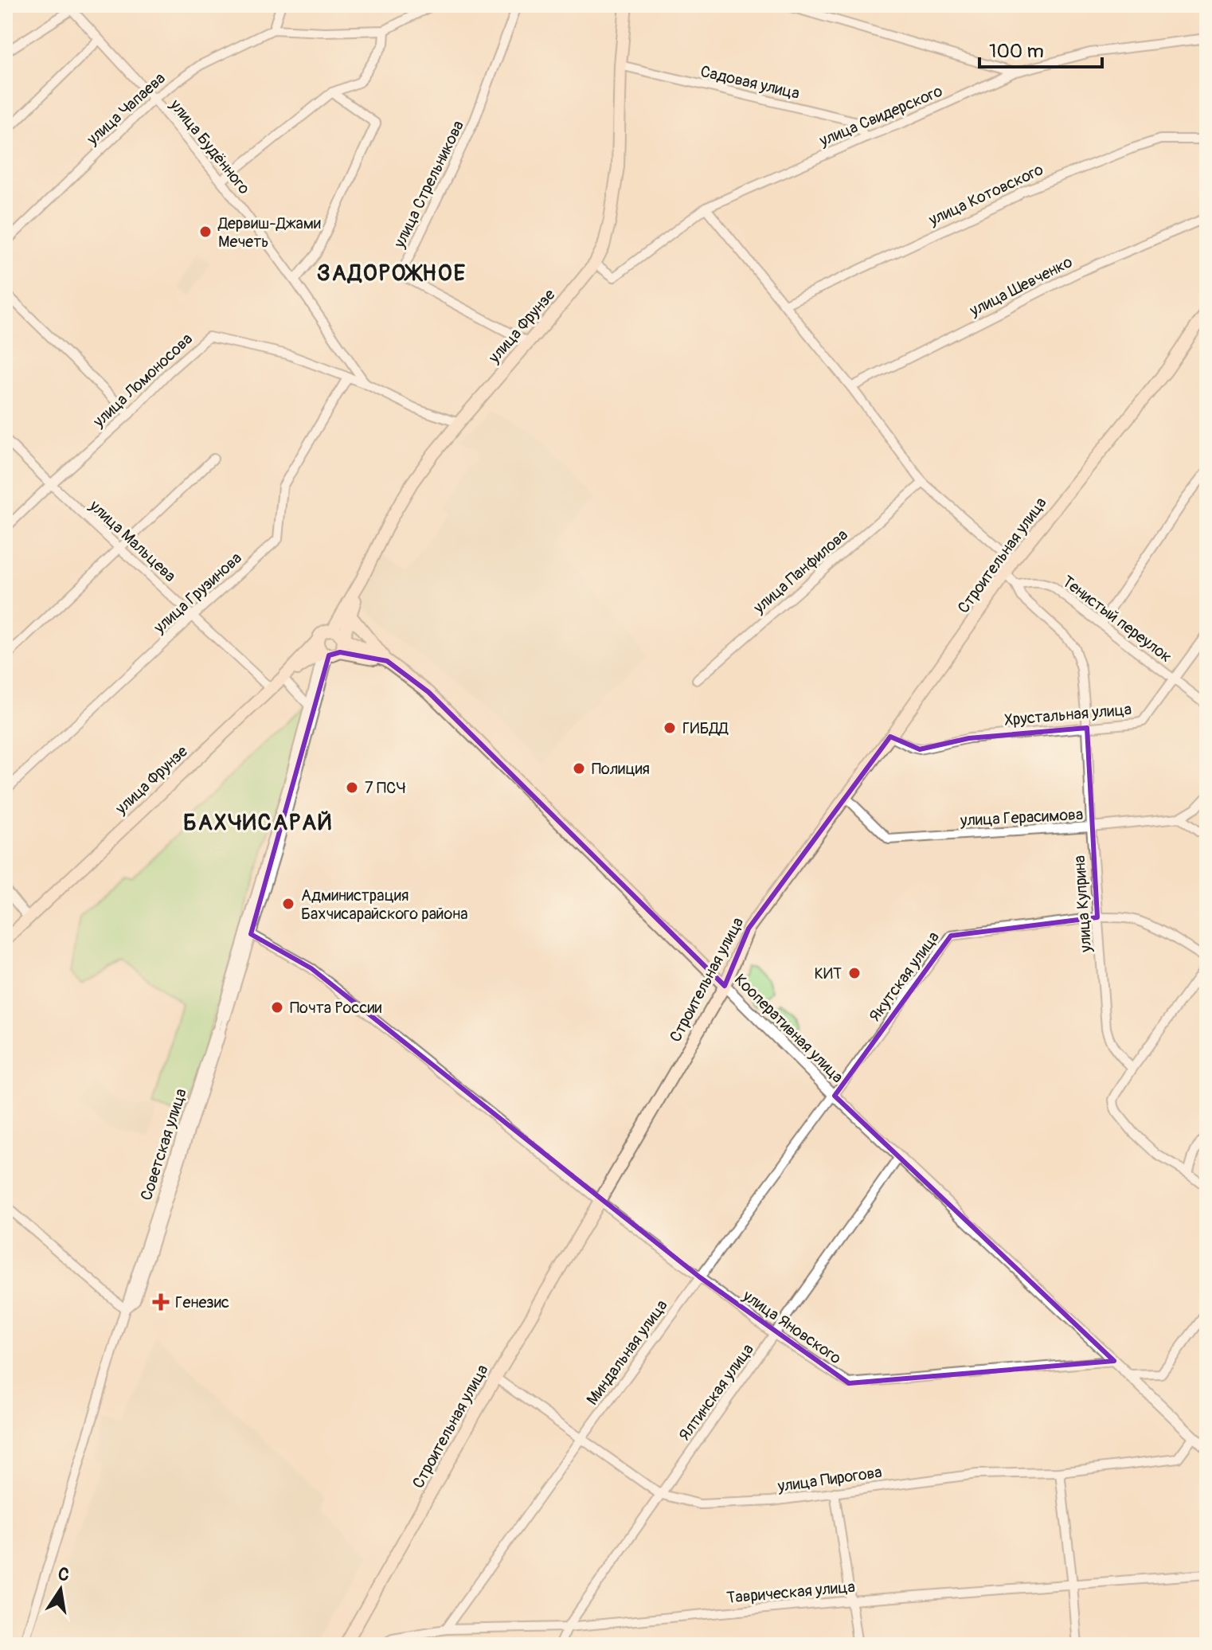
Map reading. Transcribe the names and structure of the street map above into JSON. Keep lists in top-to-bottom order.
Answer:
{
  "streets": {
    "main road": ["улица Фрунзе", "Строительная улица", "Кооперативная улица"],
    "street": [
      "Садовая улица",
      "улица Чапаева",
      "улица Свидерского",
      "улица Будённого",
      "улица Стрельникова",
      "улица Котовского",
      "улица Шевченко",
      "улица Ломоносова",
      "улица Мальцева",
      "улица Панфилова",
      "улица Грузинова",
      "Тенистый переулок",
      "Хрустальная улица",
      "улица Герасимова",
      "улица Куприна",
      "Якутская улица",
      "Советская улица",
      "улица Яновского",
      "Миндальная улица",
      "Ялтинская улица",
      "улица Пирогова",
      "Таврическая улица"
    ]
  },
  "crossings": [
    ["Садовая улица", "улица Свидерского"],
    ["Садовая улица", "улица Фрунзе"],
    ["улица Чапаева", "улица Будённого"],
    ["улица Свидерского", "улица Фрунзе"],
    ["улица Будённого", "улица Фрунзе"],
    ["улица Будённого", "улица Ломоносова"],
    ["улица Стрельникова", "улица Фрунзе"],
    ["улица Фрунзе", "улица Мальцева"],
    ["улица Фрунзе", "Кооперативная улица"],
    ["улица Ломоносова", "улица Мальцева"],
    ["улица Ломоносова", "улица Грузинова"],
    ["улица Мальцева", "улица Грузинова"],
    ["Строительная улица", "Хрустальная улица"],
    ["Строительная улица", "улица Герасимова"],
    ["Строительная улица", "Кооперативная улица"],
    ["Строительная улица", "улица Яновского"],
    ["Строительная улица", "улица Пирогова"],
    ["Тенистый переулок", "Хрустальная улица"],
    ["Тенистый переулок", "улица Куприна"],
    ["Хрустальная улица", "улица Куприна"],
    ["улица Герасимова", "улица Куприна"],
    ["улица Куприна", "Якутская улица"],
    ["Якутская улица", "Кооперативная улица"],
    ["Якутская улица", "Миндальная улица"],
    ["Кооперативная улица", "улица Яновского"],
    ["Кооперативная улица", "Миндальная улица"],
    ["Кооперативная улица", "Ялтинская улица"],
    ["Кооперативная улица", "улица Пирогова"],
    ["улица Яновского", "Миндальная улица"],
    ["улица Яновского", "Ялтинская улица"],
    ["Миндальная улица", "улица Пирогова"],
    ["Миндальная улица", "Таврическая улица"],
    ["Ялтинская улица", "улица Пирогова"],
    ["Ялтинская улица", "Таврическая улица"]
  ],
  "districts": ["ЗАДОРОЖНОЕ", "БАХЧИСАРАЙ"],
  "places": {
    "other": [
      "Дервиш-Джами Мечеть",
      "ГИБДД",
      "Полиция",
      "7 ПСЧ",
      "Администрация Бахчисарайского района",
      "КИТ",
      "Почта России"
    ],
    "health": ["Генезис"]
  },
  "scale_bar": "100 m",
  "north": "top"
}
